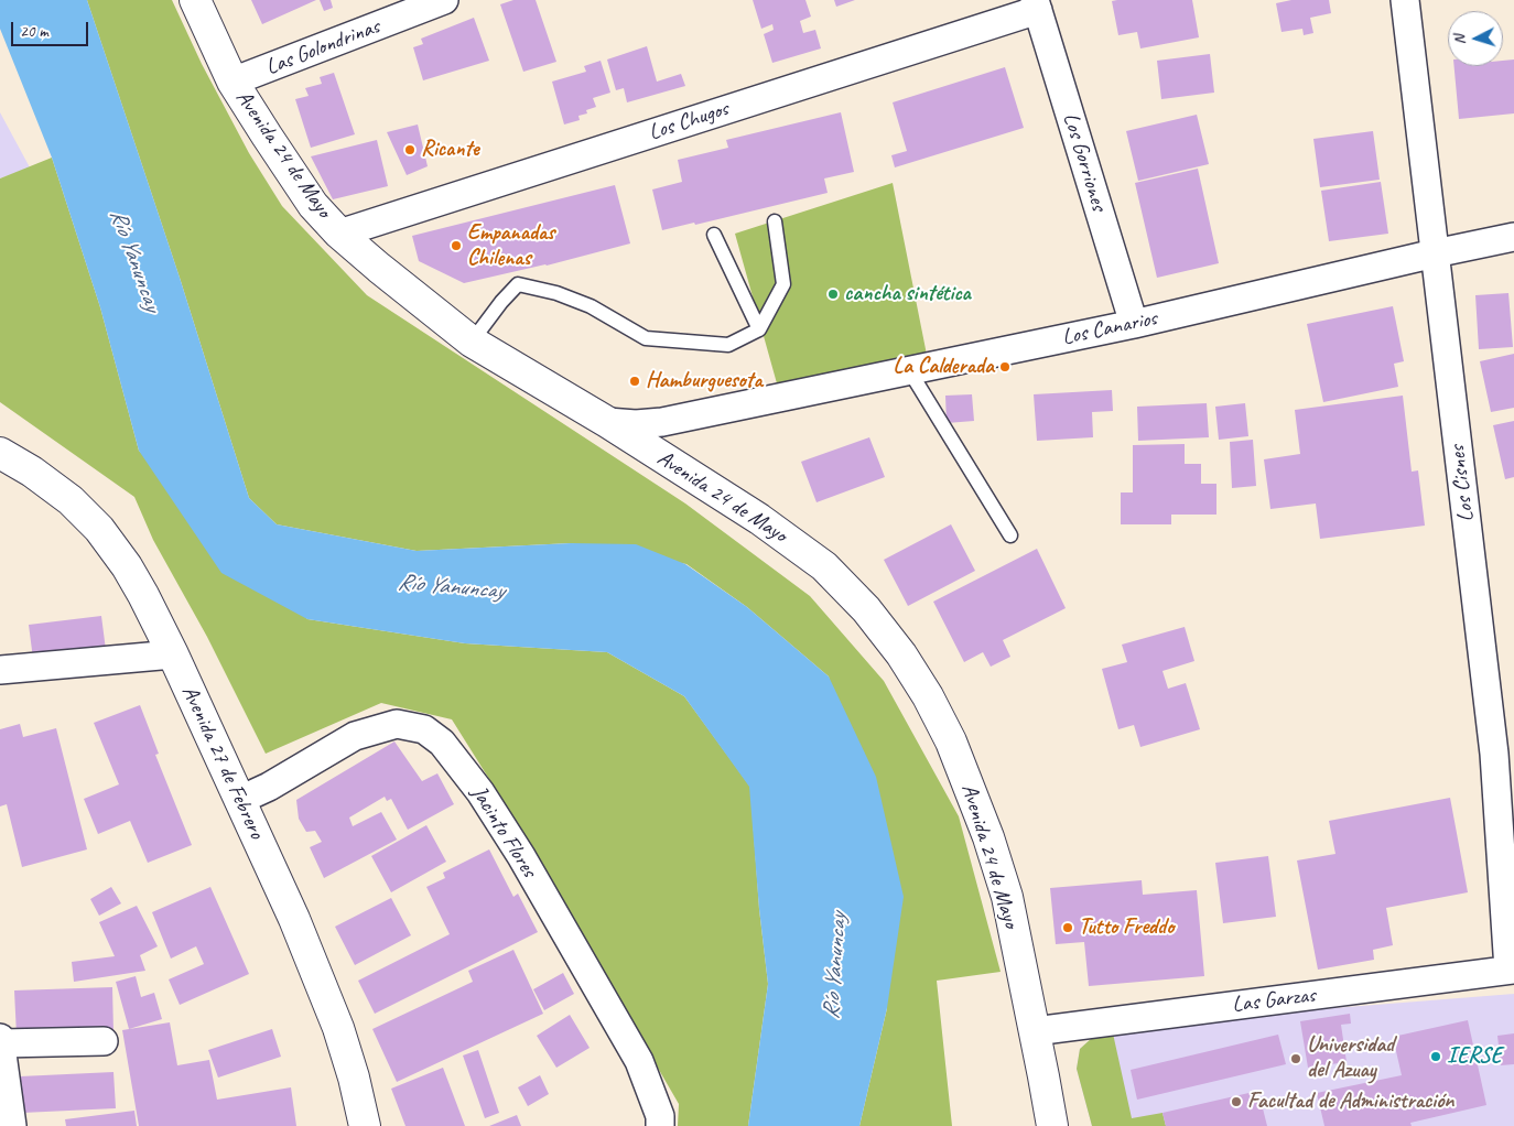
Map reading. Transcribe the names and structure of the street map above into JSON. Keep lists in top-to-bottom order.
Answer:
{
  "streets": {
    "main road": ["Avenida 24 de Mayo", "Avenida 27 de Febrero"],
    "street": [
      "Las Golondrinas",
      "Los Chugos",
      "Los Gorriones",
      "Los Canarios",
      "Los Cisnes",
      "Jacinto Flores",
      "Las Garzas"
    ]
  },
  "crossings": [
    ["Las Golondrinas", "Avenida 24 de Mayo"],
    ["Los Chugos", "Avenida 24 de Mayo"],
    ["Los Chugos", "Los Gorriones"],
    ["Avenida 24 de Mayo", "Los Canarios"],
    ["Avenida 24 de Mayo", "Las Garzas"],
    ["Los Gorriones", "Los Canarios"],
    ["Los Canarios", "Los Cisnes"],
    ["Los Cisnes", "Las Garzas"],
    ["Avenida 27 de Febrero", "Jacinto Flores"]
  ],
  "water": ["Río Yanuncay"],
  "places": [
    "Ricante",
    "Empanadas Chilenas",
    "cancha sintética",
    "La Calderada",
    "Hamburguesota",
    "Tutto Freddo",
    "IERSE",
    "Universidad del Azuay",
    "Facultad de Administración"
  ],
  "scale_bar": "20 m",
  "north": "left"
}
